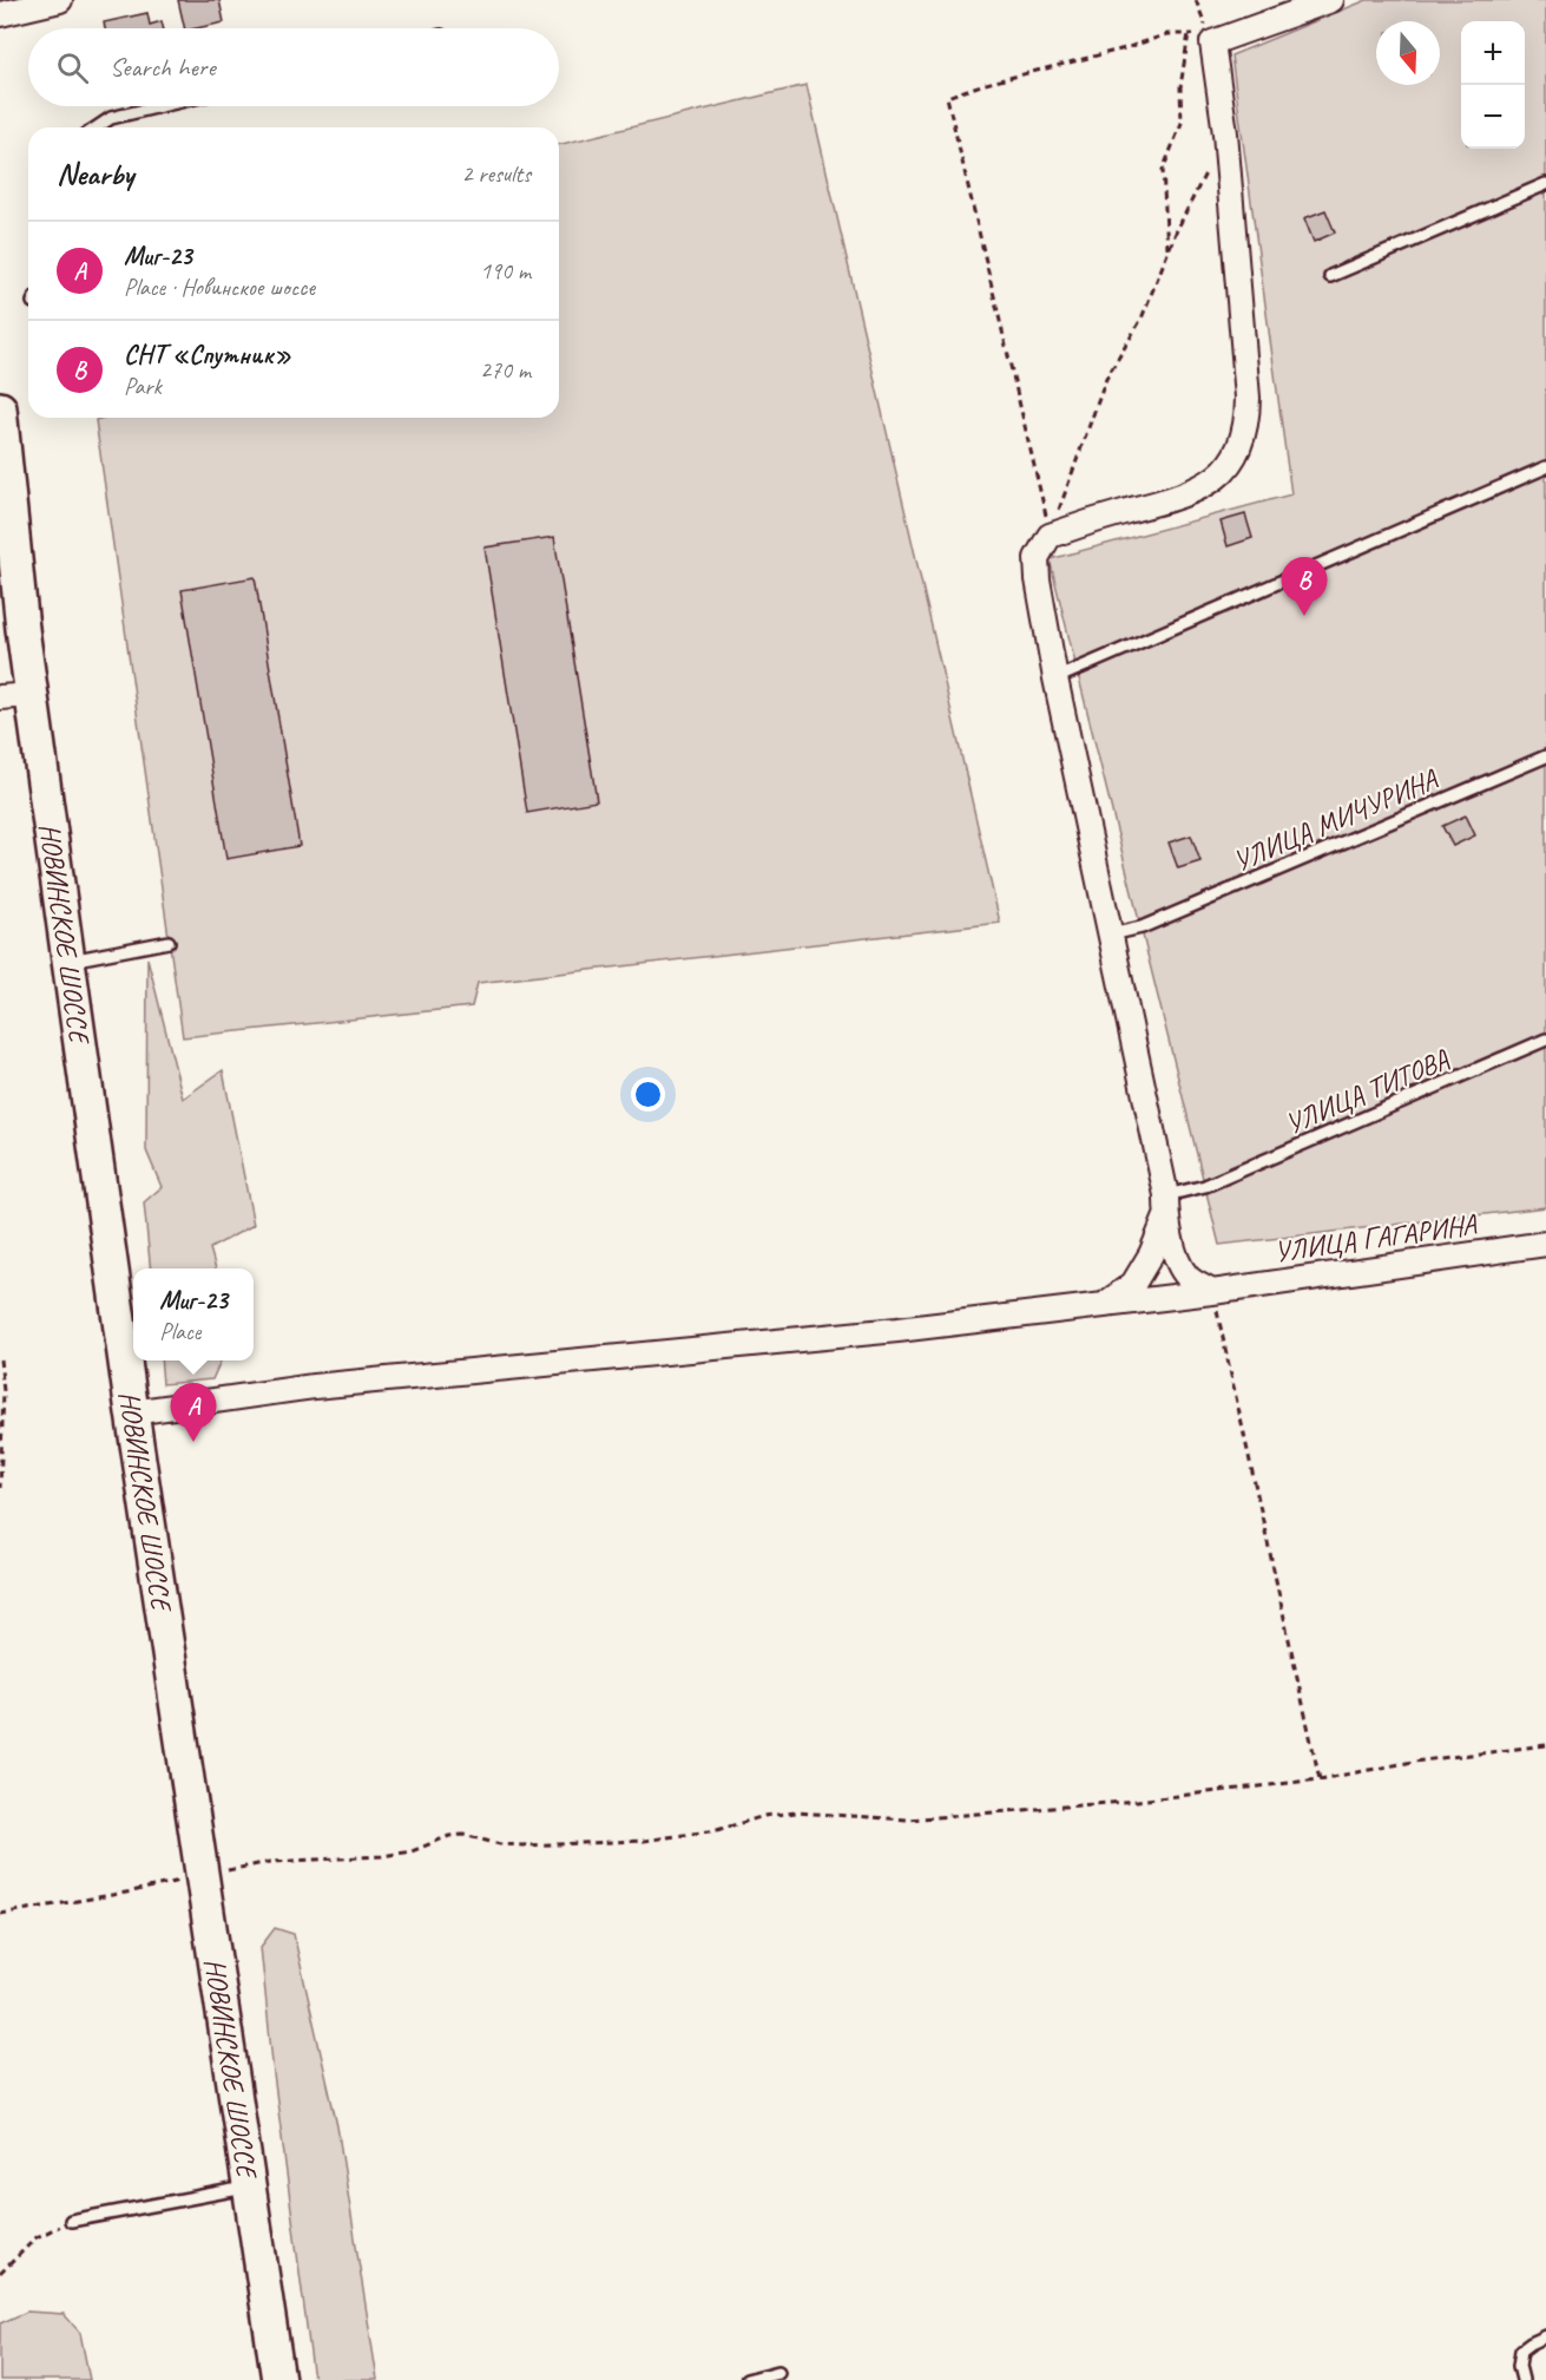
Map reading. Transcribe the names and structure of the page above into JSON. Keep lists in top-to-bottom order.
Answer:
{
  "streets": {
    "main road": ["НОВИНСКОЕ ШОССЕ"],
    "street": ["УЛИЦА ГАГАРИНА"],
    "lane": ["УЛИЦА МИЧУРИНА", "УЛИЦА ТИТОВА"]
  },
  "crossings": [
    ["НОВИНСКОЕ ШОССЕ", "УЛИЦА ГАГАРИНА"]
  ],
  "north": "bottom",
  "page": {
    "map_buttons": ["+", "−"],
    "search": "Search here",
    "heading": ["Nearby", "2 results"],
    "list": [
      {
        "mark": "A",
        "name": "Миг-23",
        "note": "Place · Новинское шоссе",
        "value": "190 m"
      },
      {
        "mark": "B",
        "name": "СНТ «Спутник»",
        "note": "Park",
        "value": "270 m"
      }
    ],
    "pins": ["B", "A"],
    "popup": ["Миг-23", "Place"]
  }
}
